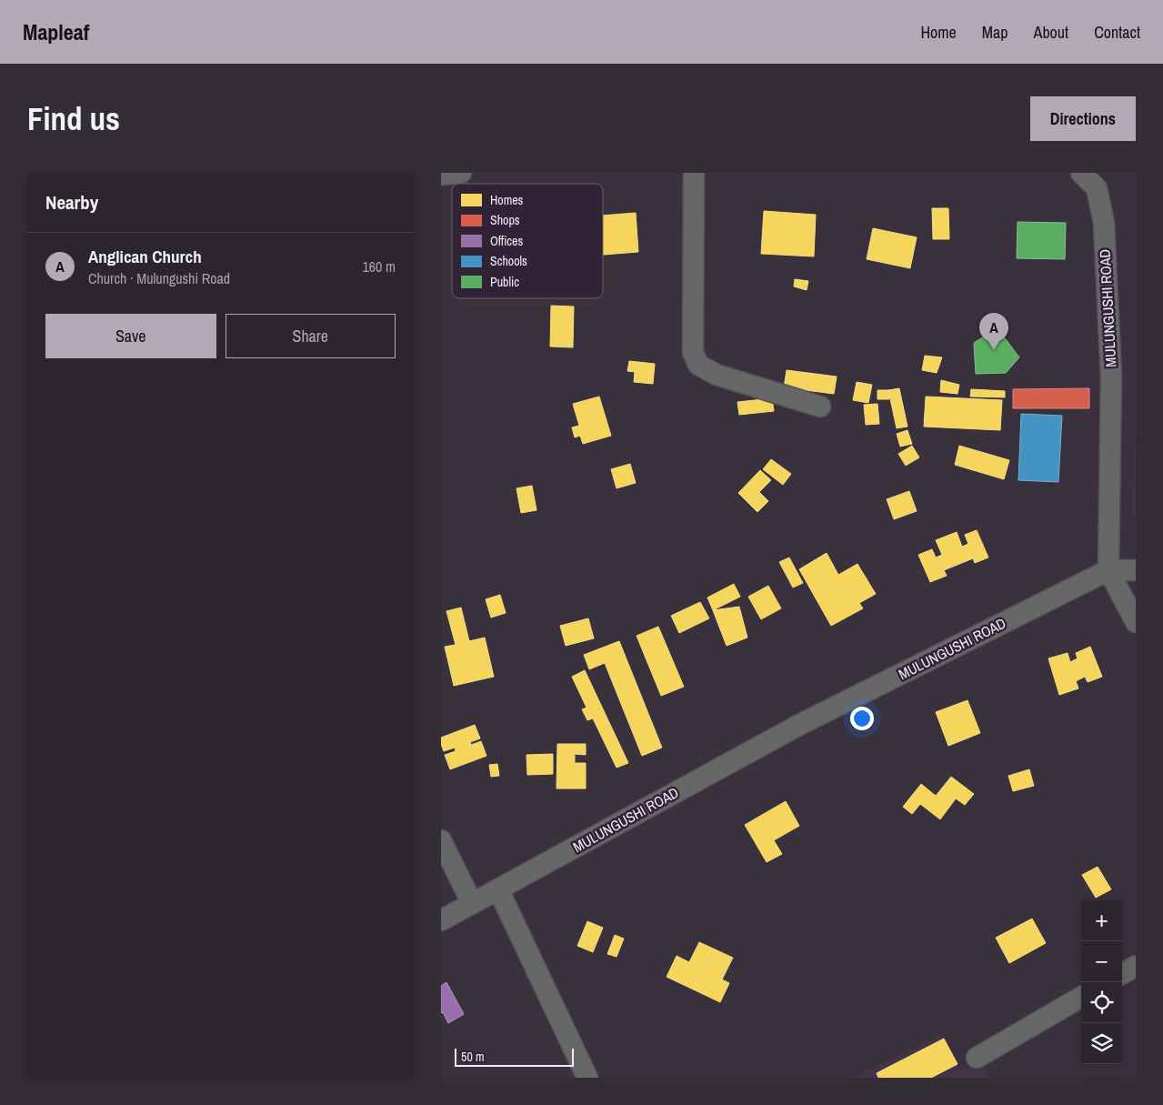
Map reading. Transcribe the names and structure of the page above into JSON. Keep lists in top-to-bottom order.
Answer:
{
  "streets": {
    "street": ["MULUNGUSHI ROAD"]
  },
  "legend": [
    "Homes",
    "Shops",
    "Offices",
    "Schools",
    "Public"
  ],
  "scale_bar": "50 m",
  "page": {
    "header": "Mapleaf",
    "nav": [
      "Home",
      "Map",
      "About",
      "Contact"
    ],
    "buttons": [
      "Directions",
      ["Save", "Share"]
    ],
    "title": "Find us",
    "heading": "Nearby",
    "list": [
      {
        "mark": "A",
        "name": "Anglican Church",
        "note": "Church · Mulungushi Road",
        "value": "160 m"
      }
    ],
    "pins": "A",
    "map_buttons": ["+", "−"],
    "scale": "50 m"
  }
}
